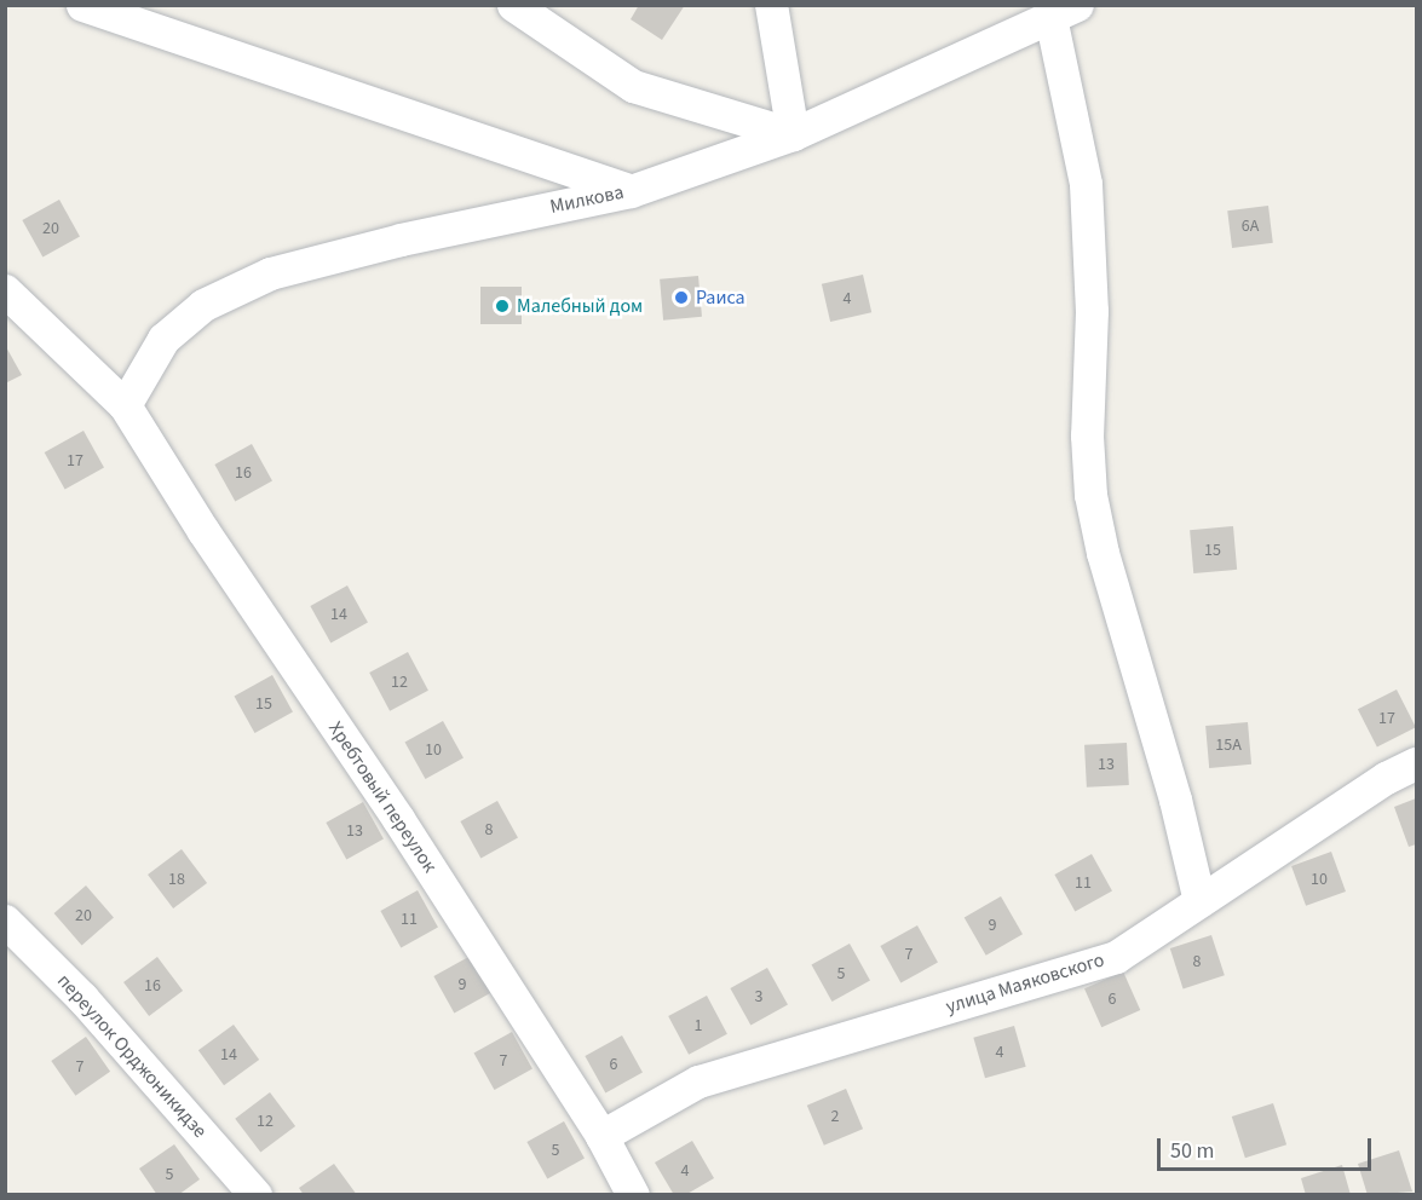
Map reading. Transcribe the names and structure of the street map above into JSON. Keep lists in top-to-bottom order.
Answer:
{
  "streets": {
    "lane": [
      "Милкова",
      "Хребтовый переулок",
      "улица Маяковского",
      "переулок Орджоникидзе"
    ]
  },
  "crossings": [
    ["Милкова", "Хребтовый переулок"],
    ["Хребтовый переулок", "улица Маяковского"]
  ],
  "places": ["Раиса", "Малебный дом"],
  "house_numbers": [
    "6А",
    "20",
    "4",
    "17",
    "16",
    "15",
    "14",
    "12",
    "15",
    "17",
    "15А",
    "10",
    "13",
    "8",
    "13",
    "18",
    "10",
    "11",
    "20",
    "11",
    "9",
    "7",
    "8",
    "5",
    "9",
    "16",
    "3",
    "6",
    "1",
    "4",
    "14",
    "7",
    "6",
    "7",
    "2",
    "12",
    "5",
    "4",
    "5"
  ],
  "scale_bar": "50 m"
}
